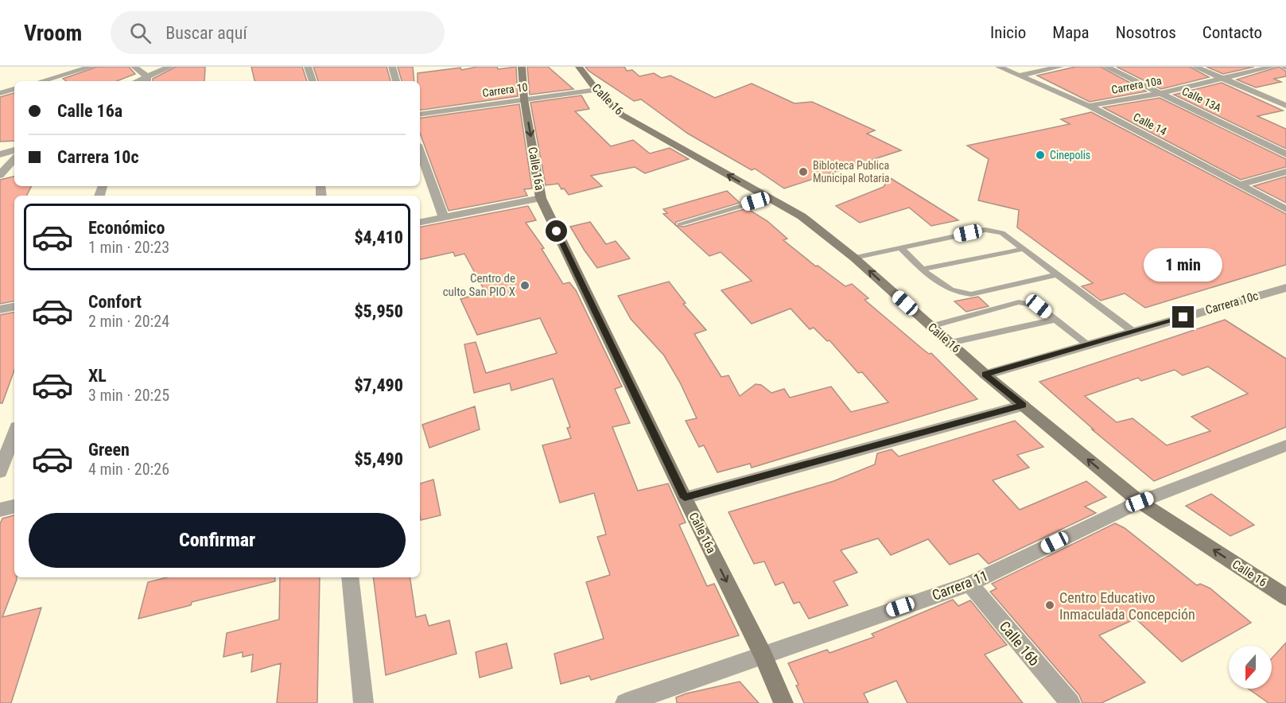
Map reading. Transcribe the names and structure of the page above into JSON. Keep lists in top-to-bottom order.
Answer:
{
  "streets": {
    "main road": ["Calle 16", "Calle 16a"],
    "street": [
      "Carrera 10a",
      "Carrera 10",
      "Calle 13A",
      "Calle 14",
      "Carrera 10c",
      "Carrera 11",
      "Calle 16b"
    ]
  },
  "crossings": [
    ["Carrera 10a", "Calle 13A"],
    ["Carrera 10a", "Calle 14"],
    ["Carrera 10", "Calle 16"],
    ["Carrera 10", "Calle 16a"],
    ["Calle 16", "Carrera 10c"],
    ["Calle 16", "Carrera 11"],
    ["Calle 16a", "Carrera 11"],
    ["Carrera 11", "Calle 16b"]
  ],
  "one_way": ["Calle 16", "Calle 16a"],
  "places": [
    "Cinepolis",
    "Bibloteca Publica Municipal Rotaria",
    "Centro de culto San PIO X",
    "Centro Educativo Inmaculada Concepción"
  ],
  "north": "bottom",
  "page": {
    "header": "Vroom",
    "search": "Buscar aquí",
    "nav": [
      "Inicio",
      "Mapa",
      "Nosotros",
      "Contacto"
    ],
    "banner": ["Calle 16a", "Carrera 10c"],
    "list": [
      {
        "name": "Económico",
        "note": "1 min · 20:23",
        "value": "$4,410"
      },
      {
        "name": "Confort",
        "note": "2 min · 20:24",
        "value": "$5,950"
      },
      {
        "name": "XL",
        "note": "3 min · 20:25",
        "value": "$7,490"
      },
      {
        "name": "Green",
        "note": "4 min · 20:26",
        "value": "$5,490"
      }
    ],
    "bubble": "1 min",
    "buttons": "Confirmar"
  }
}
